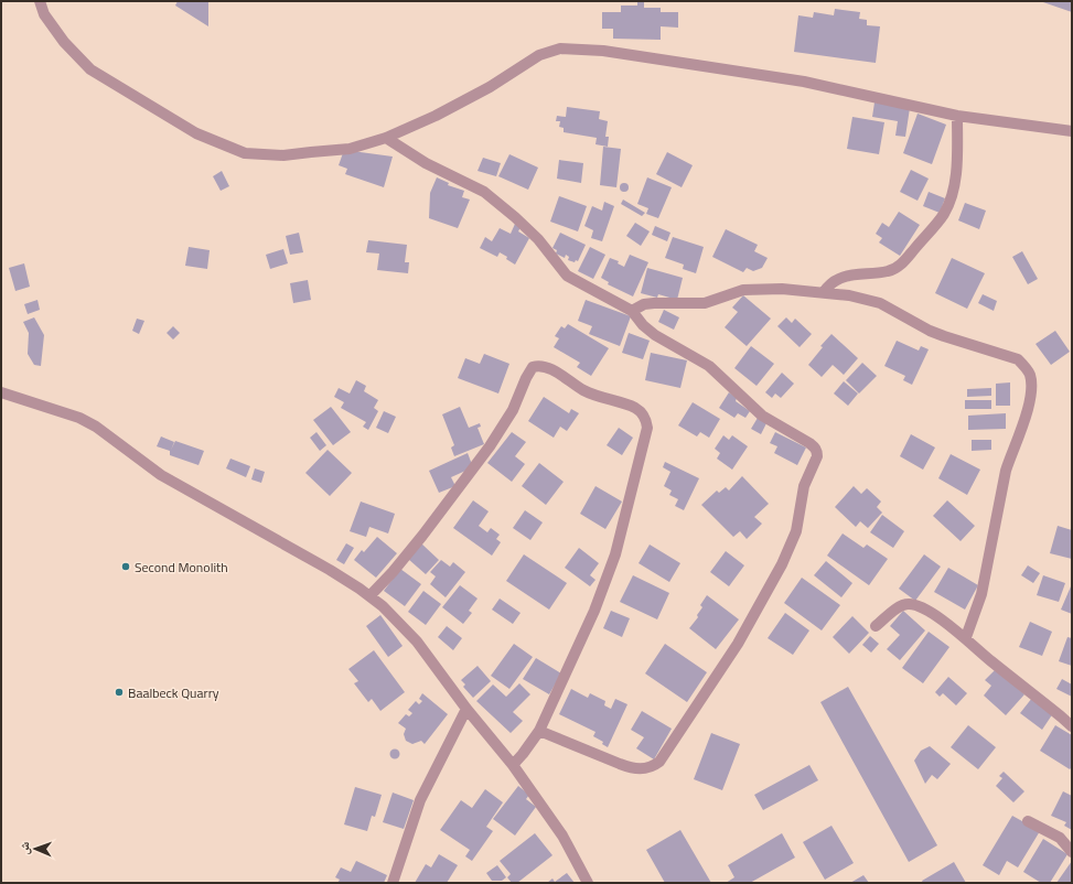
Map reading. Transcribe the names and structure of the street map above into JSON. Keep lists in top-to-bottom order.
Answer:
{
  "places": ["Second Monolith", "Baalbeck Quarry"],
  "north": "left"
}
